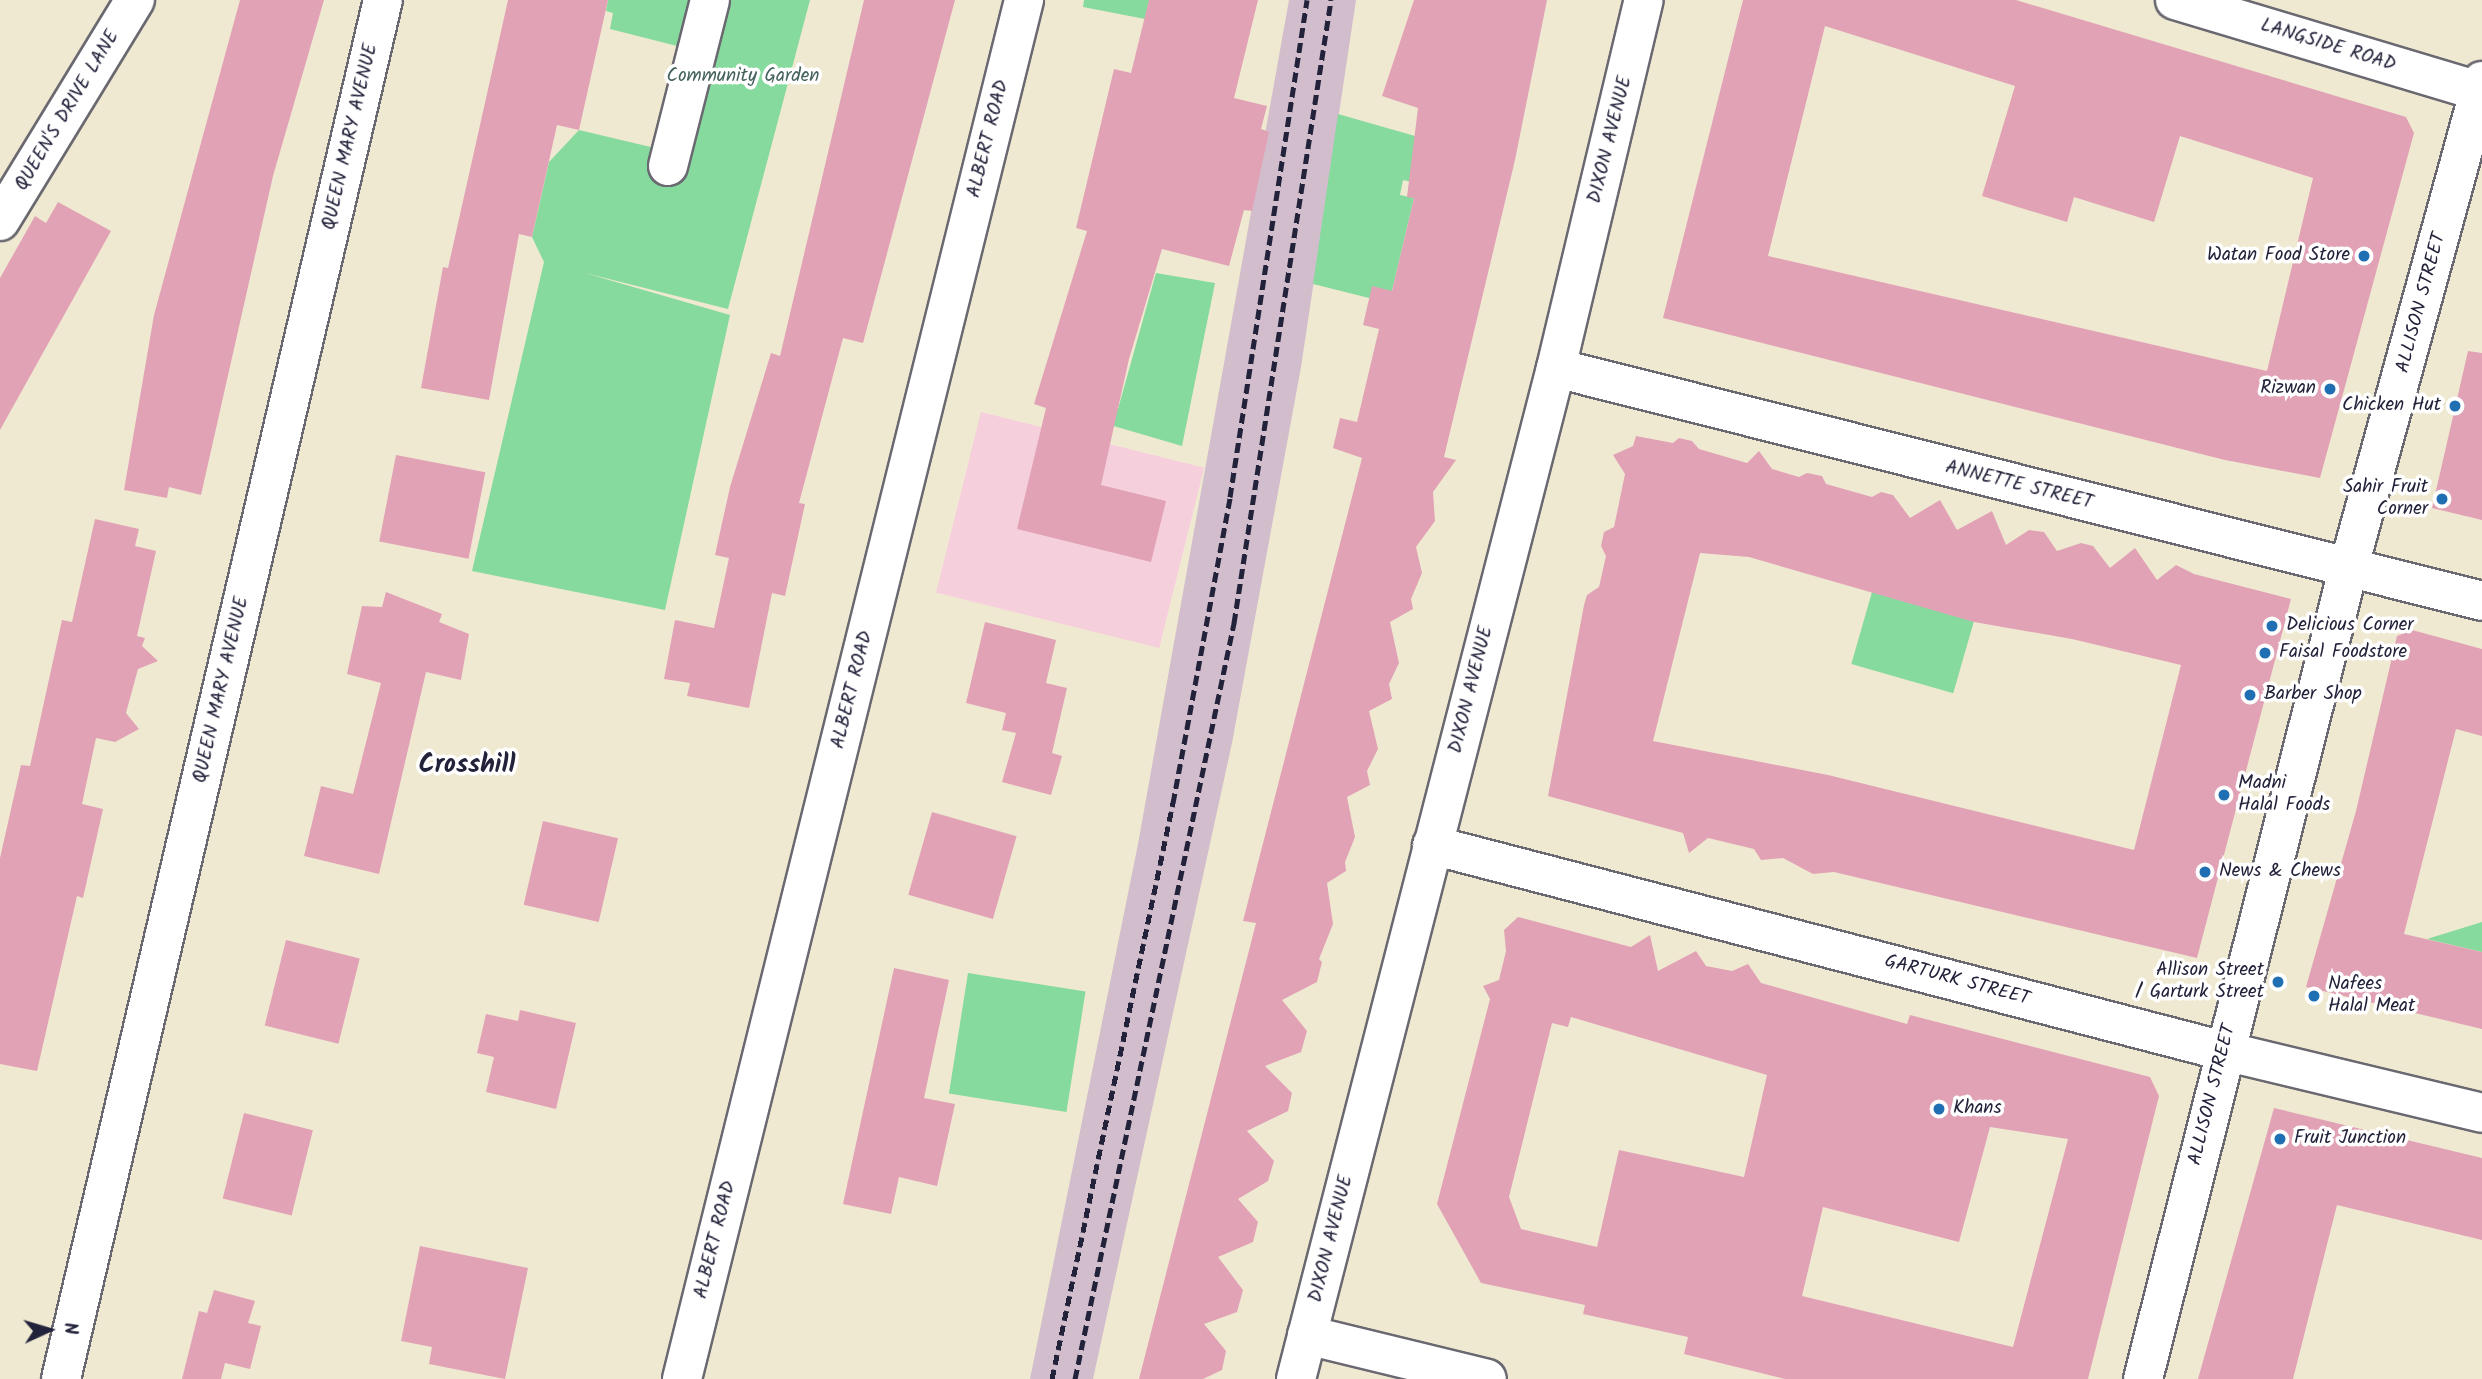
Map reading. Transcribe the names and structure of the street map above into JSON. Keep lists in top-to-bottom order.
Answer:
{
  "streets": {
    "street": [
      "LANGSIDE ROAD",
      "QUEEN'S DRIVE LANE",
      "QUEEN MARY AVENUE",
      "ALBERT ROAD",
      "DIXON AVENUE",
      "ALLISON STREET",
      "ANNETTE STREET",
      "GARTURK STREET"
    ]
  },
  "crossings": [
    ["LANGSIDE ROAD", "ALLISON STREET"],
    ["DIXON AVENUE", "ANNETTE STREET"],
    ["DIXON AVENUE", "GARTURK STREET"],
    ["ALLISON STREET", "ANNETTE STREET"],
    ["ALLISON STREET", "GARTURK STREET"]
  ],
  "districts": ["Crosshill"],
  "parks": ["Community Garden"],
  "places": [
    "Watan Food Store",
    "Rizwan",
    "Chicken Hut",
    "Sahir Fruit Corner",
    "Delicious Corner",
    "Faisal Foodstore",
    "Barber Shop",
    "Madni Halal Foods",
    "News & Chews",
    "Allison Street / Garturk Street",
    "Nafees Halal Meat",
    "Khans",
    "Fruit Junction"
  ],
  "north": "right"
}
